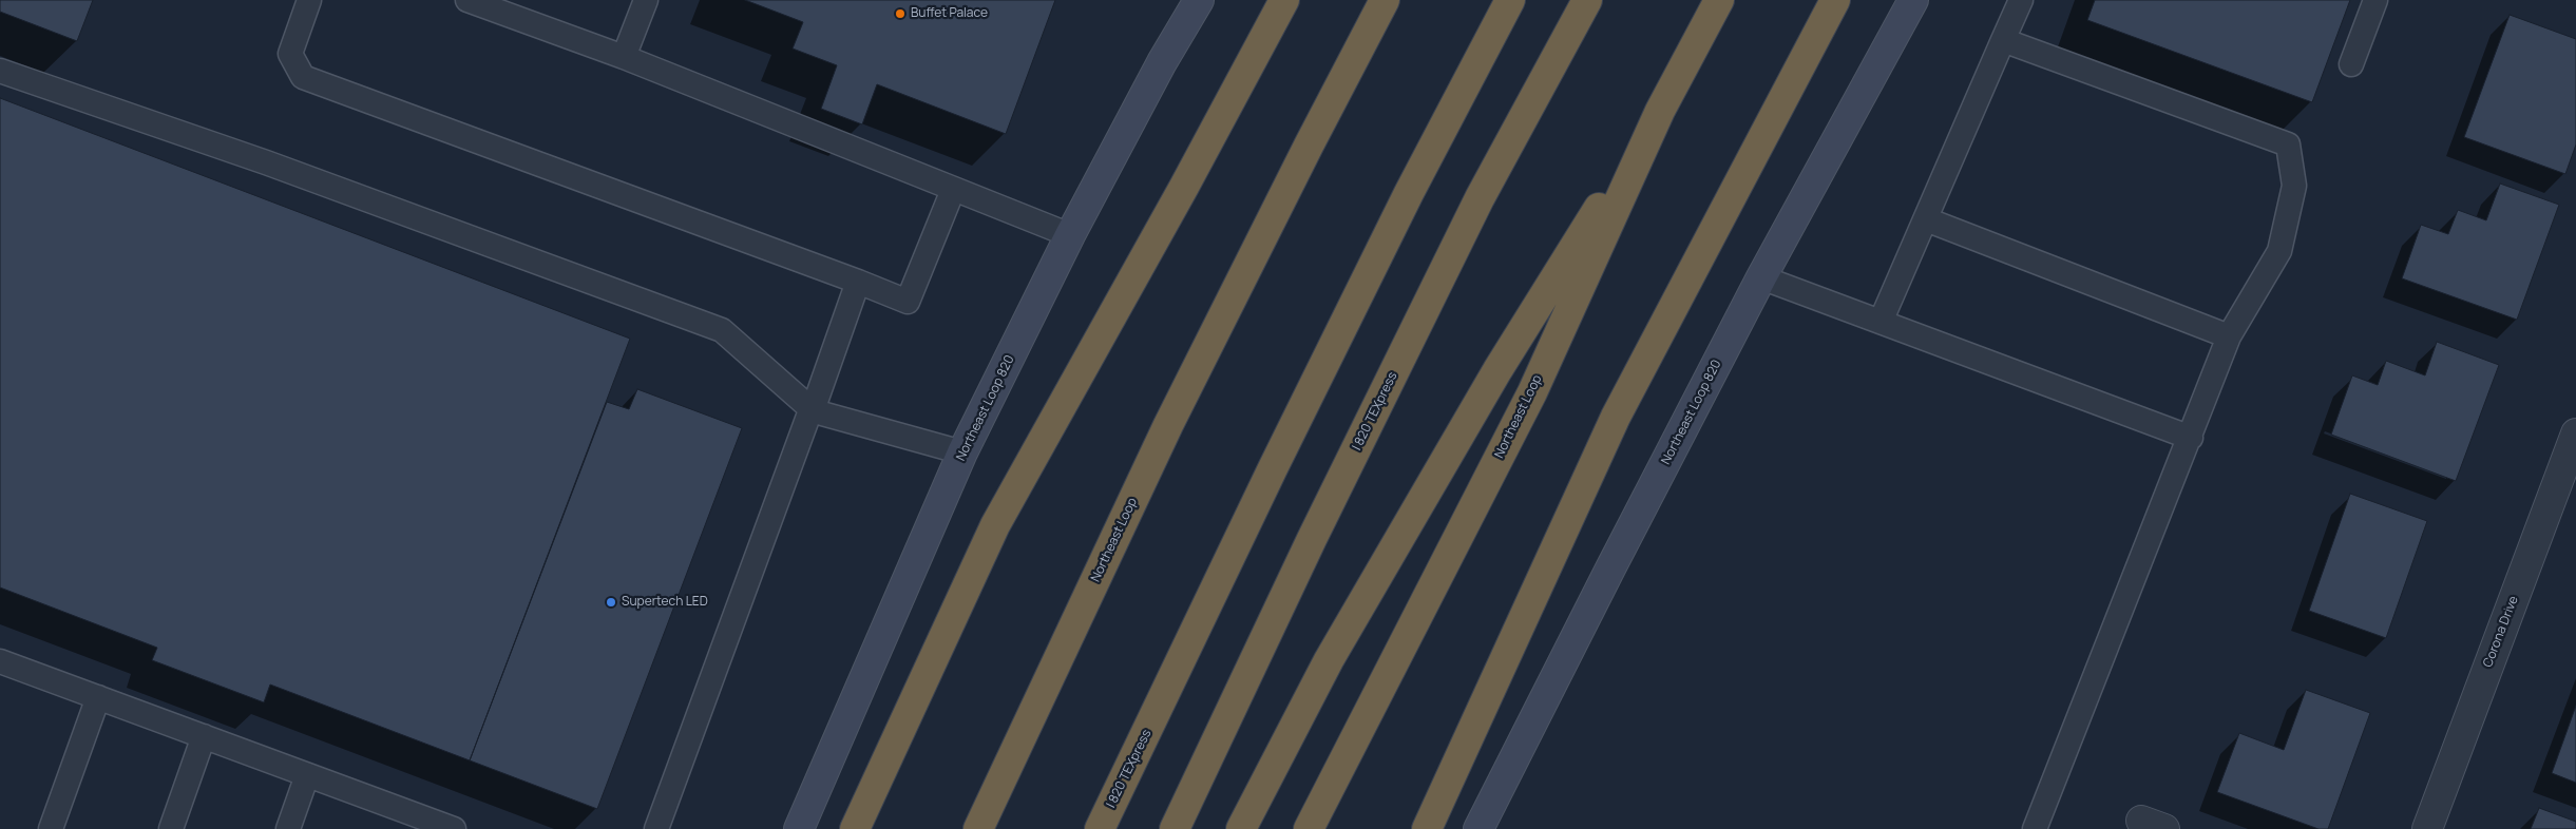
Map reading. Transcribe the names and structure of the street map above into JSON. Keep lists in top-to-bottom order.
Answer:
{
  "streets": {
    "highway": ["I 820 TEXpress", "Northeast Loop"],
    "main road": ["Northeast Loop 820"],
    "street": ["Corona Drive"]
  },
  "places": ["Buffet Palace", "Supertech LED"]
}
